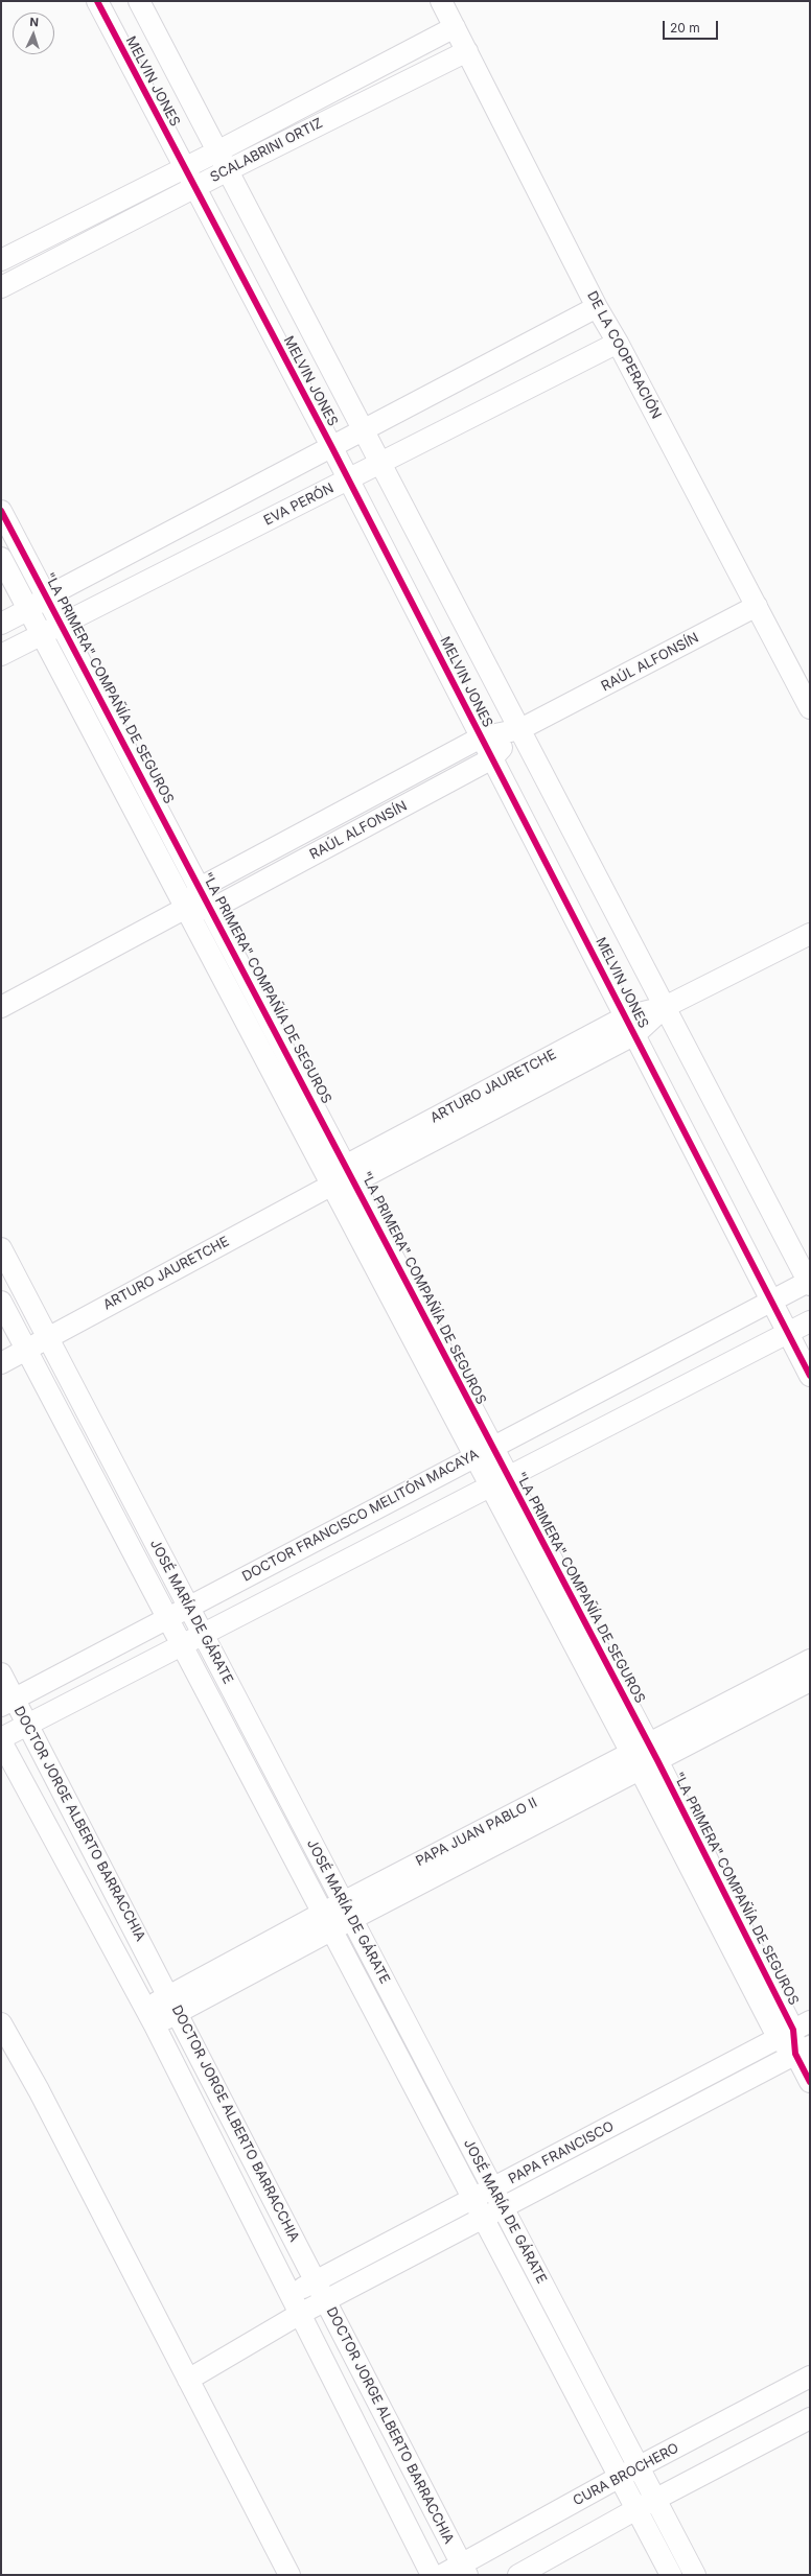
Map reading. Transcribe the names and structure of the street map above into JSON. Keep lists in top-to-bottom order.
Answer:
{
  "streets": {
    "street": [
      "MELVIN JONES",
      "SCALABRINI ORTIZ",
      "DE LA COOPERACIÓN",
      "EVA PERÓN",
      "RAÚL ALFONSÍN",
      "\"LA PRIMERA\" COMPAÑÍA DE SEGUROS",
      "ARTURO JAURETCHE",
      "DOCTOR FRANCISCO MELITÓN MACAYA",
      "JOSÉ MARÍA DE GÁRATE",
      "DOCTOR JORGE ALBERTO BARRACCHIA",
      "PAPA JUAN PABLO II",
      "PAPA FRANCISCO",
      "CURA BROCHERO"
    ]
  },
  "crossings": [
    ["MELVIN JONES", "SCALABRINI ORTIZ"],
    ["MELVIN JONES", "EVA PERÓN"],
    ["MELVIN JONES", "RAÚL ALFONSÍN"],
    ["MELVIN JONES", "ARTURO JAURETCHE"],
    ["MELVIN JONES", "DOCTOR FRANCISCO MELITÓN MACAYA"],
    ["SCALABRINI ORTIZ", "DE LA COOPERACIÓN"],
    ["DE LA COOPERACIÓN", "EVA PERÓN"],
    ["DE LA COOPERACIÓN", "RAÚL ALFONSÍN"],
    ["EVA PERÓN", "\"LA PRIMERA\" COMPAÑÍA DE SEGUROS"],
    ["RAÚL ALFONSÍN", "\"LA PRIMERA\" COMPAÑÍA DE SEGUROS"],
    ["\"LA PRIMERA\" COMPAÑÍA DE SEGUROS", "ARTURO JAURETCHE"],
    ["\"LA PRIMERA\" COMPAÑÍA DE SEGUROS", "DOCTOR FRANCISCO MELITÓN MACAYA"],
    ["\"LA PRIMERA\" COMPAÑÍA DE SEGUROS", "PAPA JUAN PABLO II"],
    ["\"LA PRIMERA\" COMPAÑÍA DE SEGUROS", "PAPA FRANCISCO"],
    ["ARTURO JAURETCHE", "JOSÉ MARÍA DE GÁRATE"],
    ["DOCTOR FRANCISCO MELITÓN MACAYA", "JOSÉ MARÍA DE GÁRATE"],
    ["DOCTOR FRANCISCO MELITÓN MACAYA", "DOCTOR JORGE ALBERTO BARRACCHIA"],
    ["JOSÉ MARÍA DE GÁRATE", "PAPA JUAN PABLO II"],
    ["JOSÉ MARÍA DE GÁRATE", "PAPA FRANCISCO"],
    ["JOSÉ MARÍA DE GÁRATE", "CURA BROCHERO"],
    ["DOCTOR JORGE ALBERTO BARRACCHIA", "PAPA JUAN PABLO II"],
    ["DOCTOR JORGE ALBERTO BARRACCHIA", "PAPA FRANCISCO"],
    ["DOCTOR JORGE ALBERTO BARRACCHIA", "CURA BROCHERO"]
  ],
  "scale_bar": "20 m",
  "north": "top"
}
